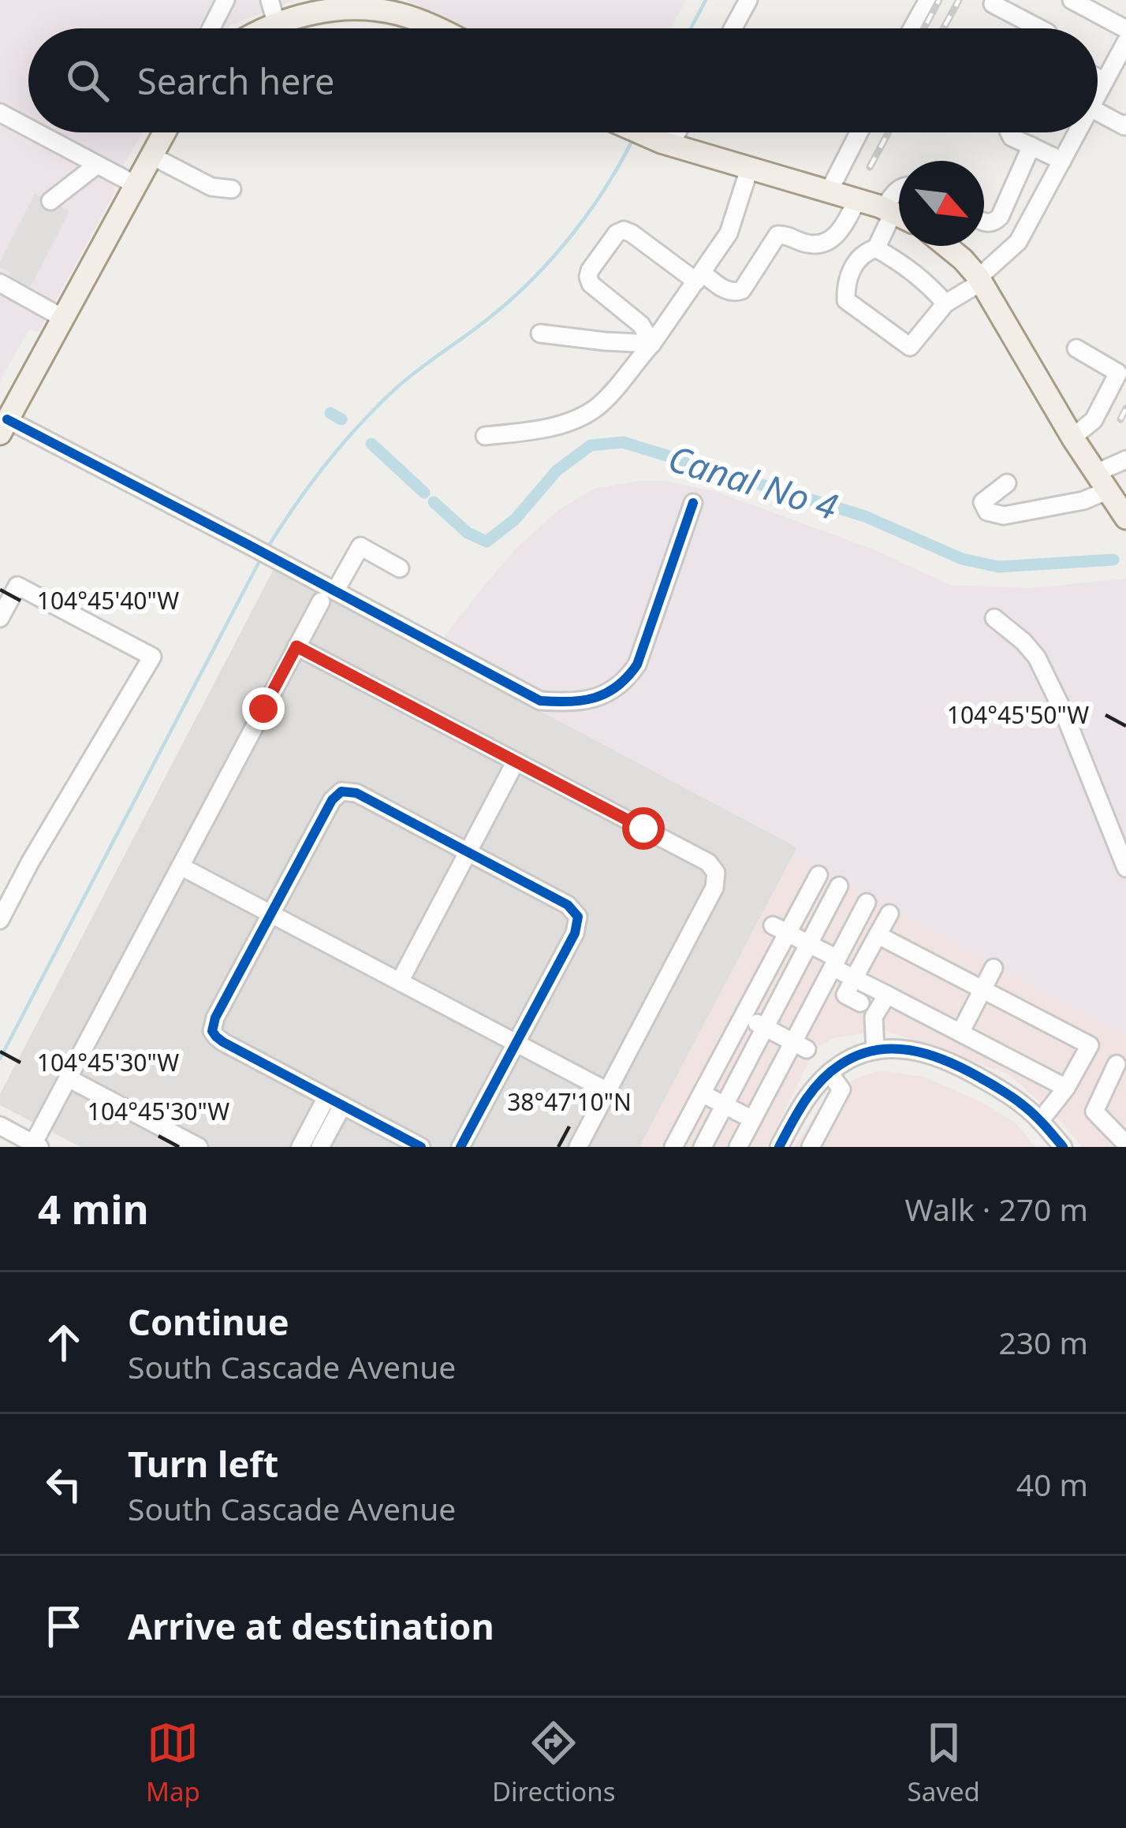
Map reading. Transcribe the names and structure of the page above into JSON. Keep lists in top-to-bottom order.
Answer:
{
  "water": ["Canal No 4"],
  "north": "bottom right",
  "page": {
    "search": "Search here",
    "heading": ["4 min", "Walk · 270 m"],
    "list": [
      ["Continue", "South Cascade Avenue", "230 m"],
      ["Turn left", "South Cascade Avenue", "40 m"],
      "Arrive at destination"
    ],
    "nav": ["Map", "Directions", "Saved"]
  },
  "coordinates": [
    "104°45'40\"W",
    "104°45'50\"W",
    "104°45'30\"W",
    "38°47'10\"N"
  ]
}
